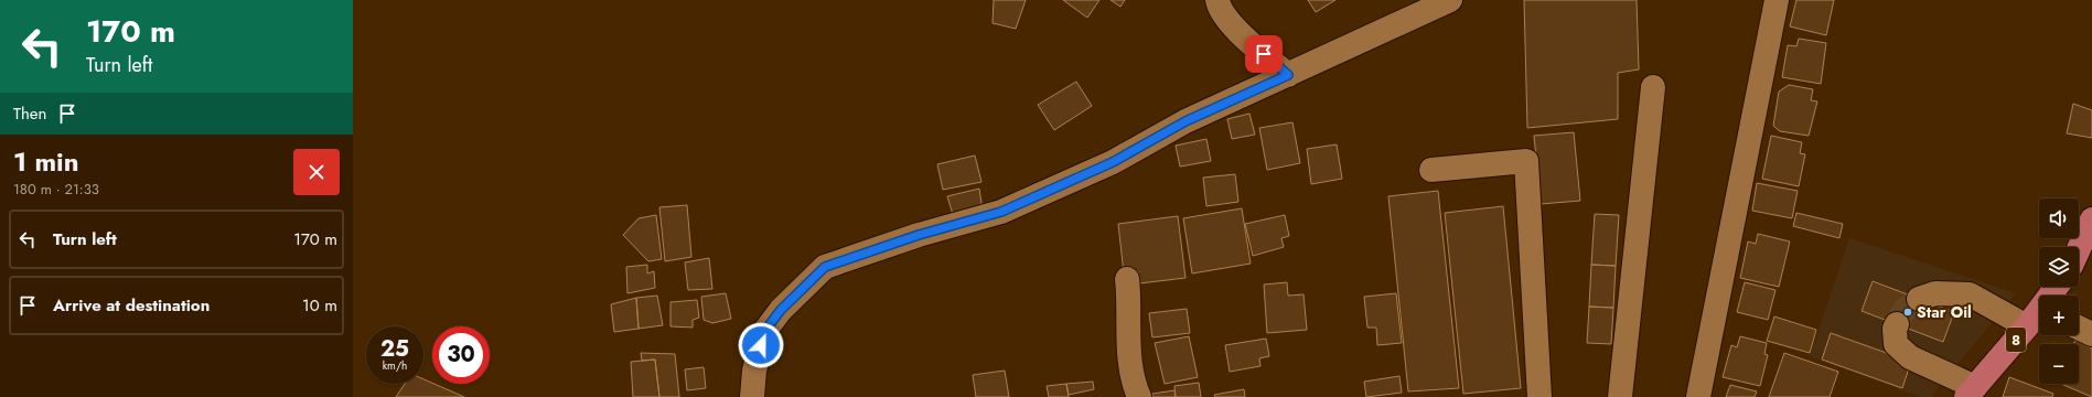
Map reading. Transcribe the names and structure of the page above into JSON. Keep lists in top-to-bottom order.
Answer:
{
  "streets": {
    "main road": ["8"]
  },
  "places": ["Star Oil"],
  "page": {
    "turn": ["170 m", "Turn left"],
    "then": "Then",
    "heading": ["1 min", "180 m · 21:33"],
    "map_buttons": ["+", "−"],
    "list": [
      {
        "name": "Turn left",
        "value": "170 m"
      },
      {
        "name": "Arrive at destination",
        "value": "10 m"
      }
    ],
    "speed": "25 km/h",
    "limit": "30"
  }
}
